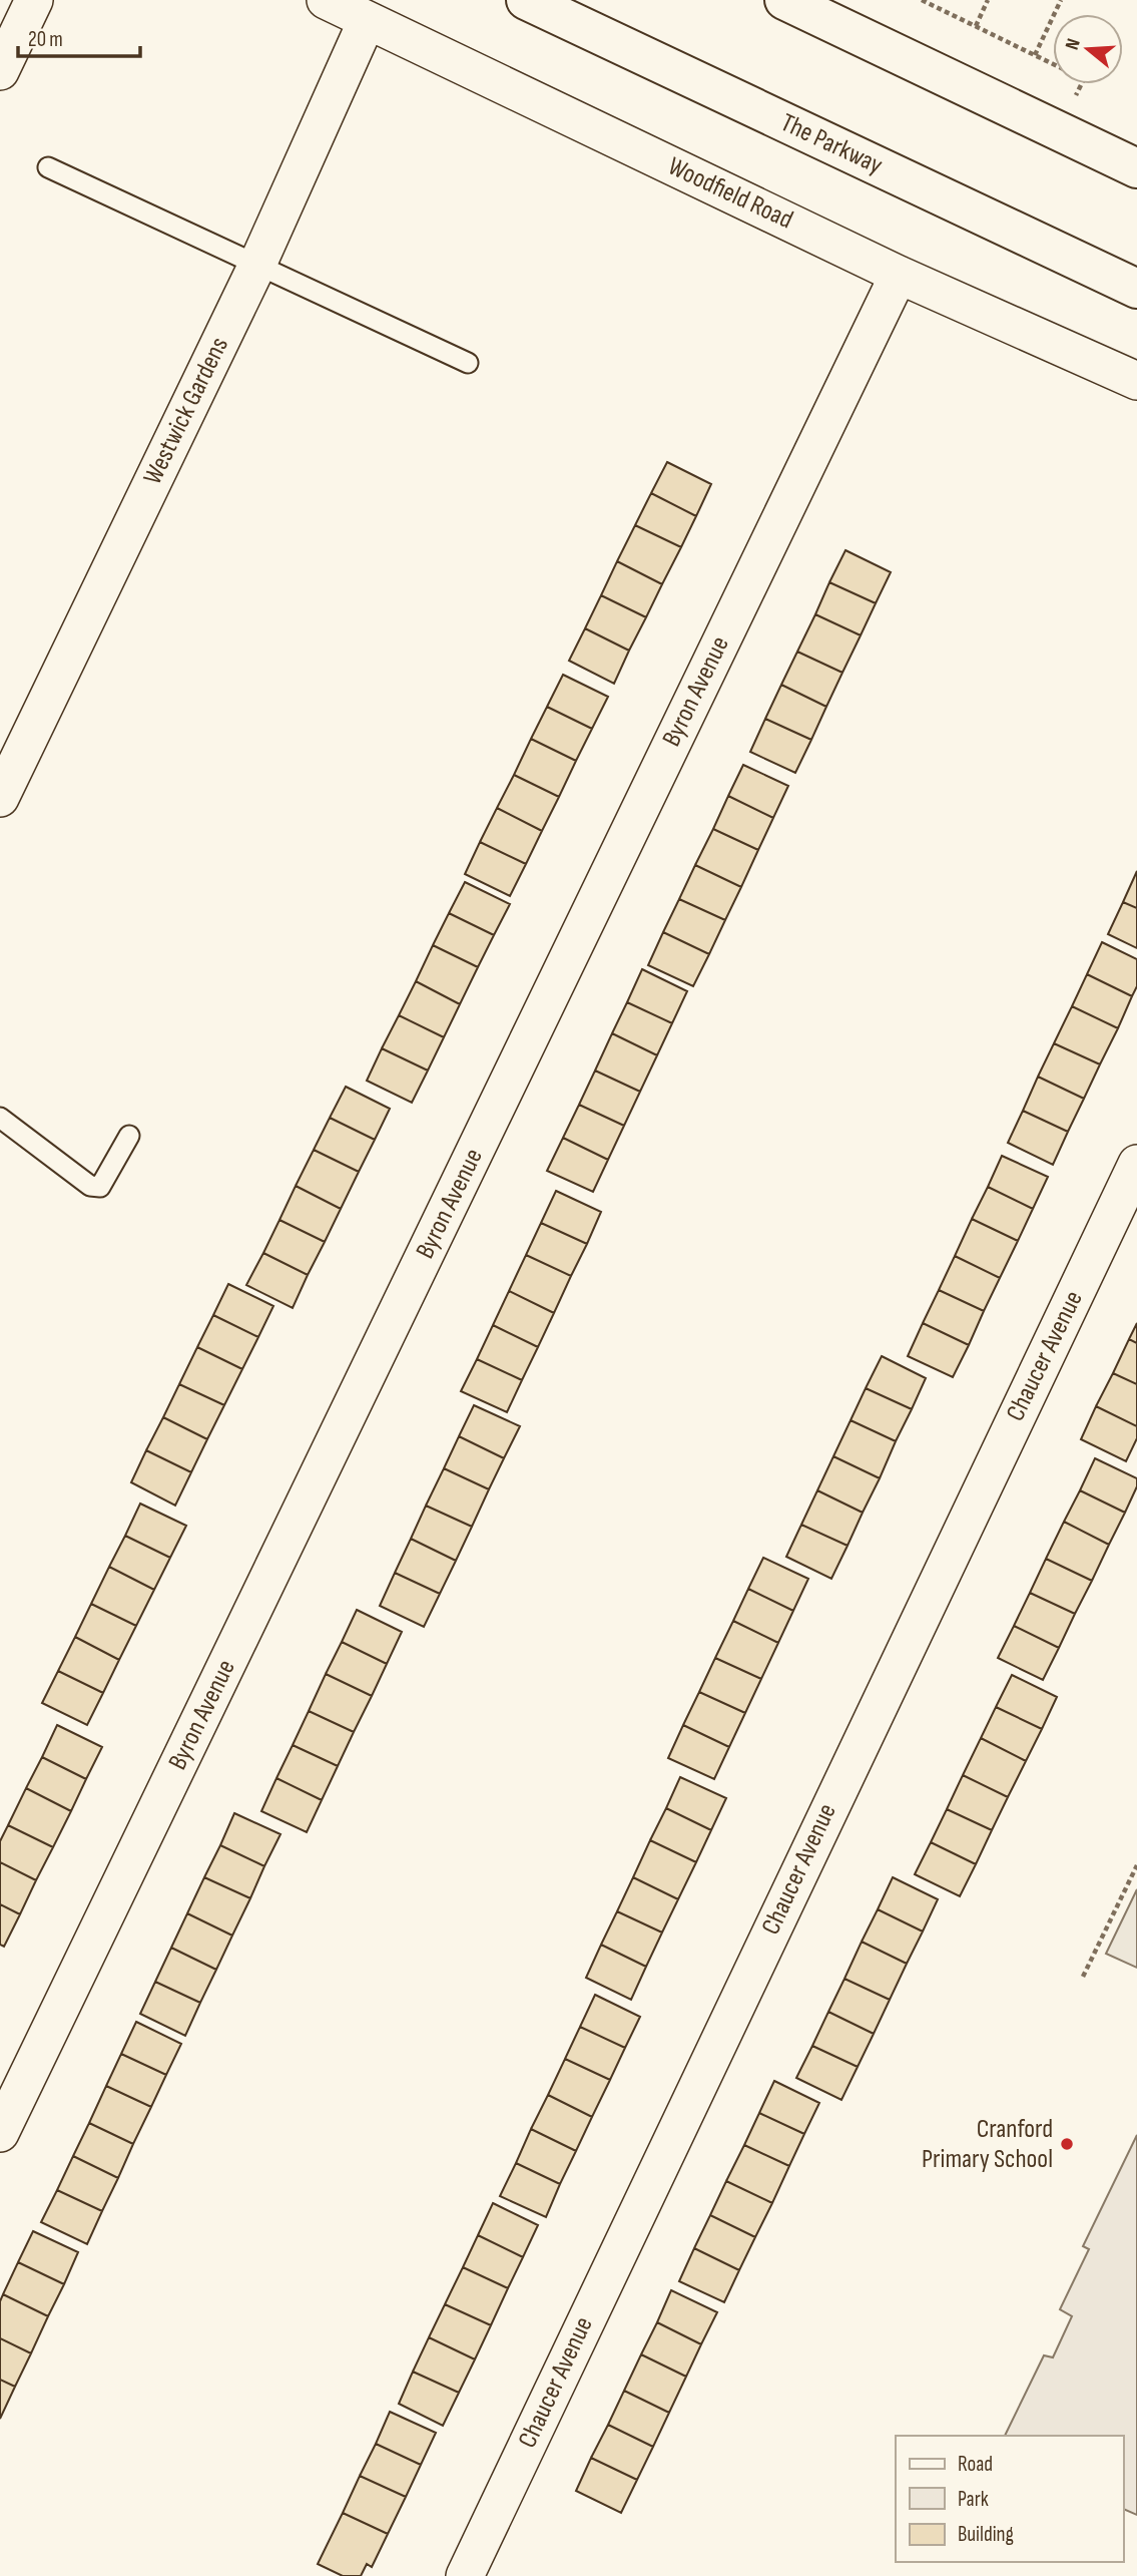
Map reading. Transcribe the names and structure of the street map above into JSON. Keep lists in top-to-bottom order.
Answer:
{
  "streets": {
    "highway": ["The Parkway"],
    "street": [
      "Woodfield Road",
      "Westwick Gardens",
      "Byron Avenue",
      "Chaucer Avenue"
    ]
  },
  "crossings": [
    ["Woodfield Road", "Westwick Gardens"],
    ["Woodfield Road", "Byron Avenue"]
  ],
  "places": ["Cranford Primary School"],
  "legend": ["Road", "Park", "Building"],
  "scale_bar": "20 m",
  "north": "left"
}
